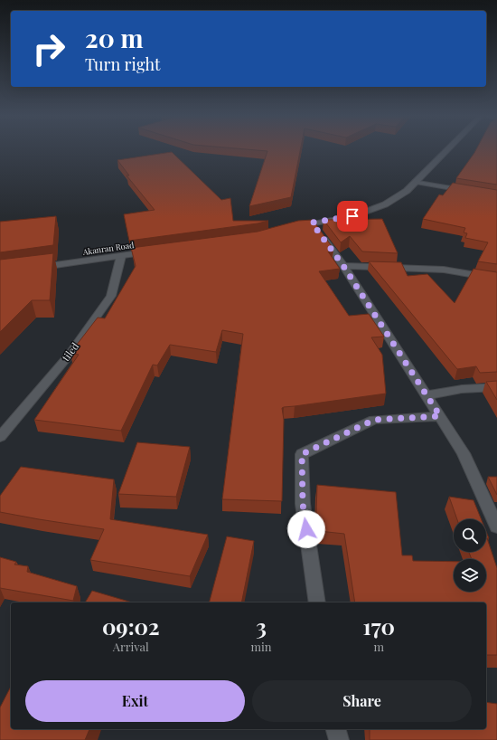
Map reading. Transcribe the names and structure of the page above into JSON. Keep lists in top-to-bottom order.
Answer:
{
  "streets": {
    "street": ["Akanran Road", "tiled"]
  },
  "crossings": [
    ["Akanran Road", "tiled"]
  ],
  "page": {
    "turn": ["20 m", "Turn right"],
    "eta": [
      "09:02",
      "Arrival",
      "3",
      "min",
      "170",
      "m"
    ],
    "buttons": ["Exit", "Share"]
  }
}
